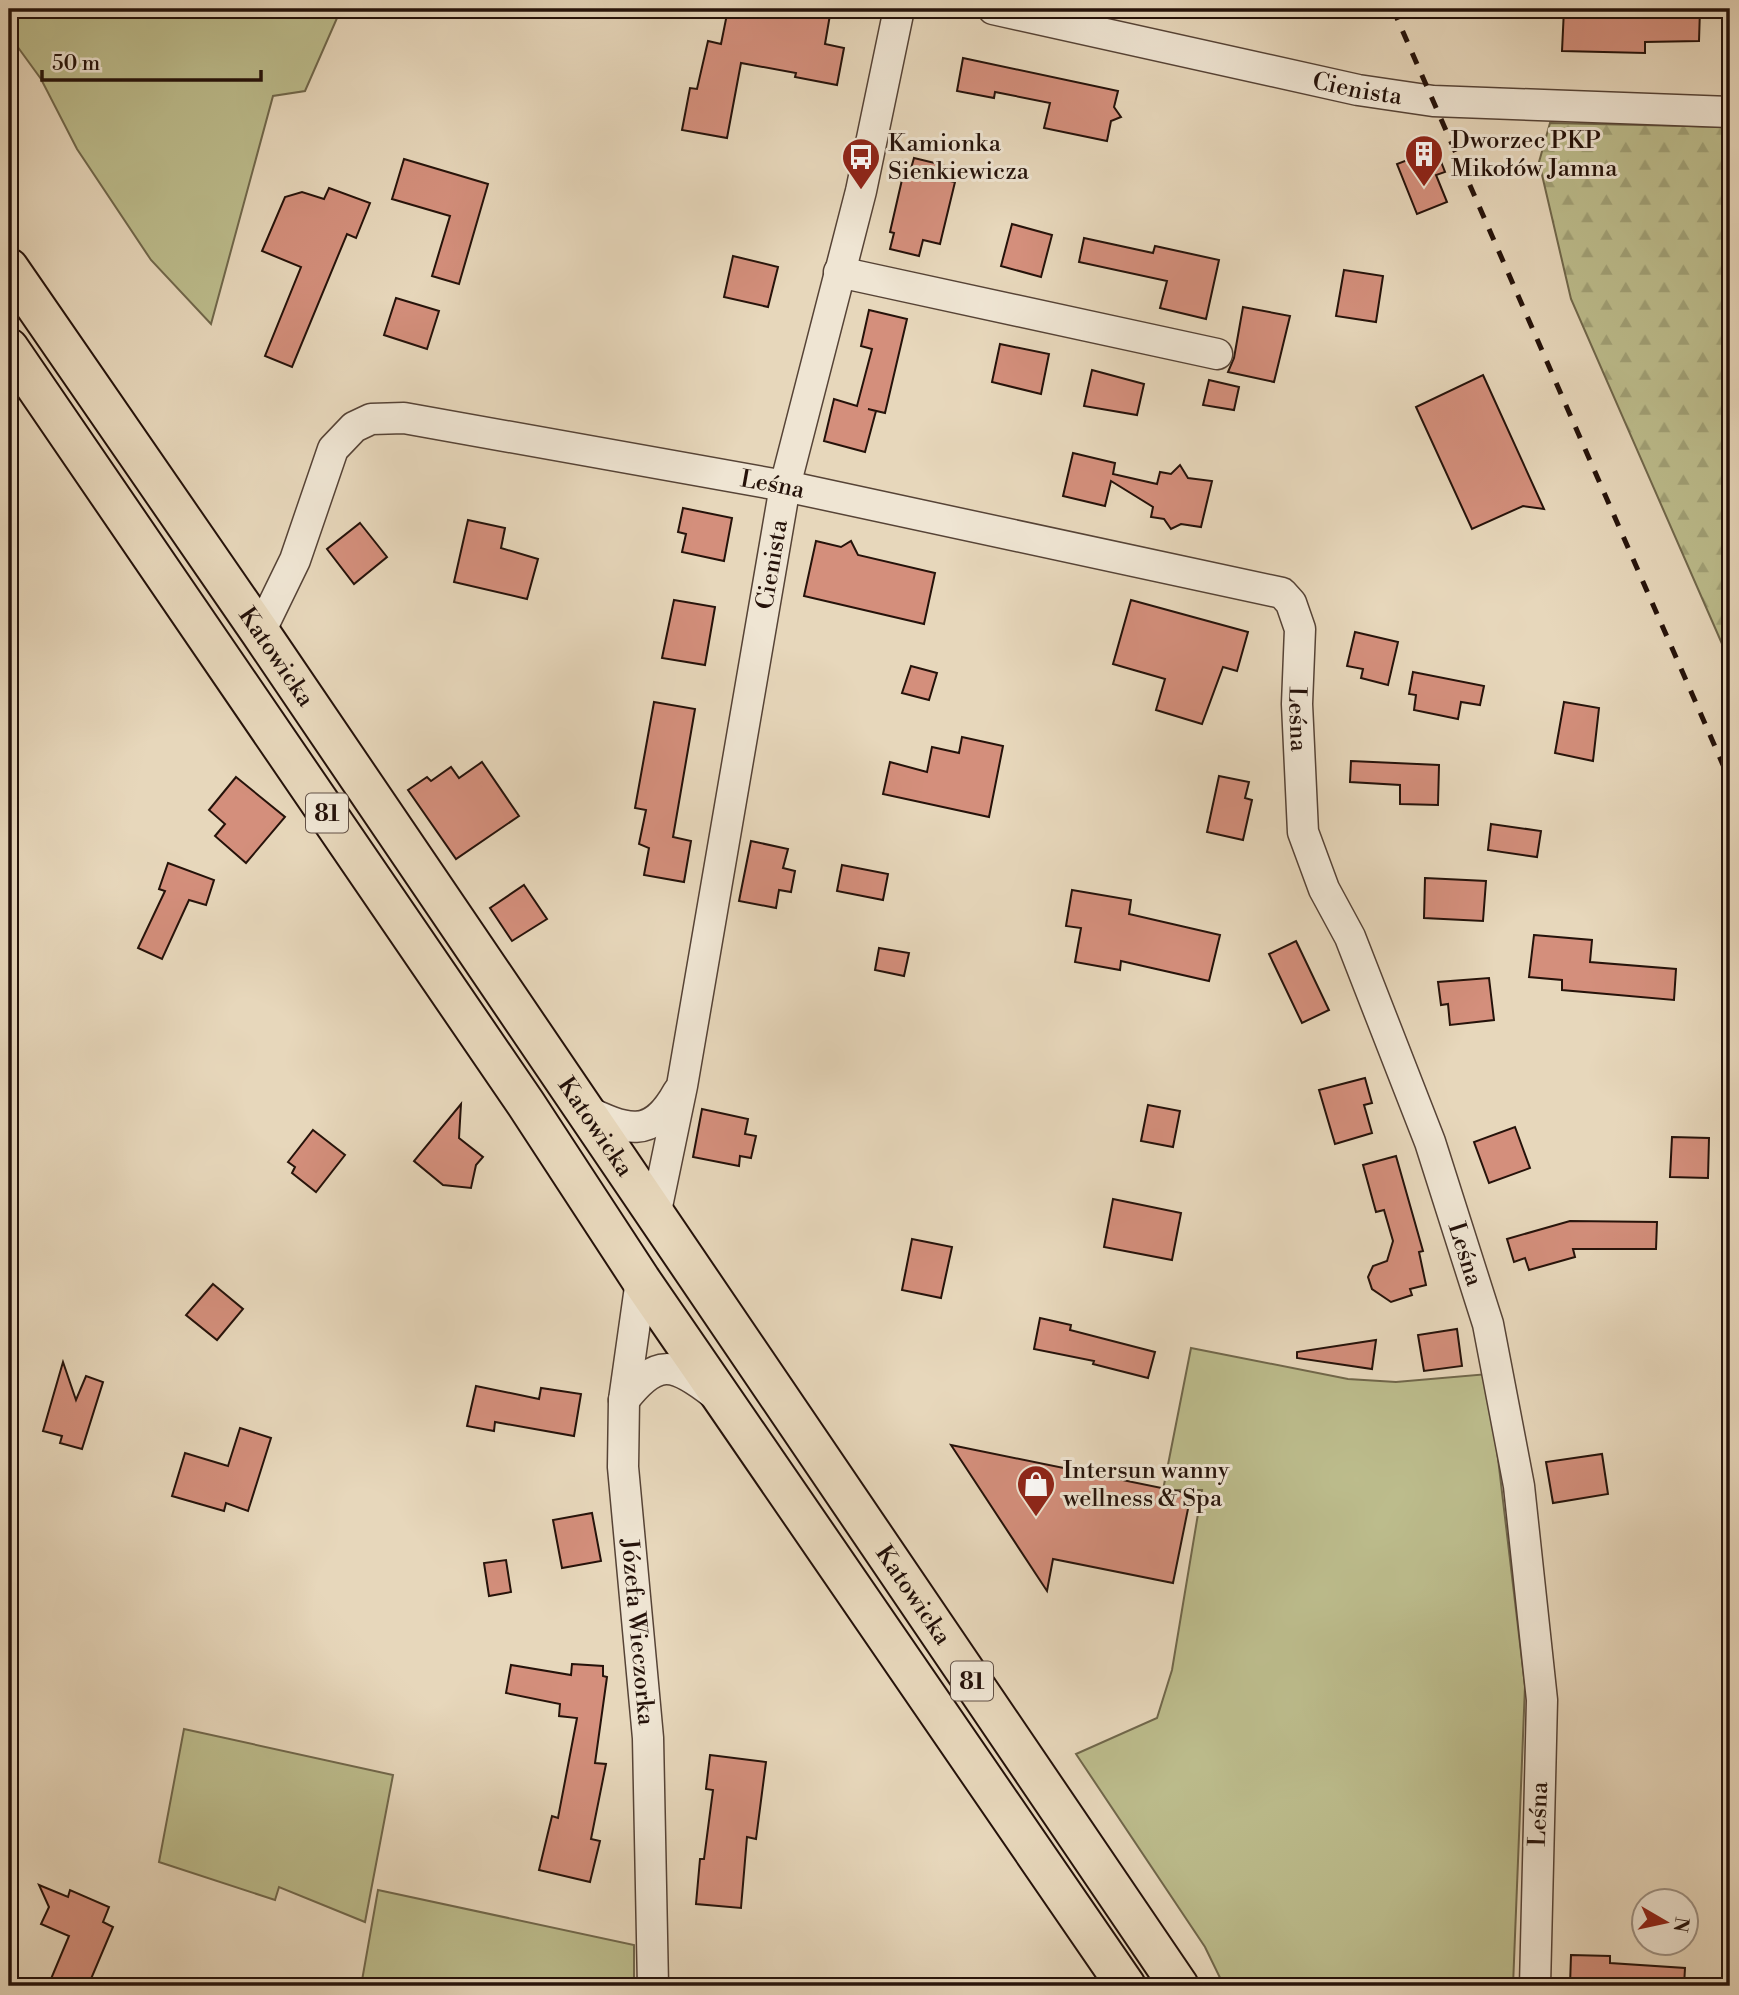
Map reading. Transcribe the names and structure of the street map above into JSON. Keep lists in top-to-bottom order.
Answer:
{
  "streets": {
    "main road": ["Katowicka", "81"],
    "street": ["Cienista", "Leśna", "Józefa Wieczorka"]
  },
  "crossings": [
    ["Cienista", "Leśna"],
    ["Cienista", "Katowicka"],
    ["Leśna", "Katowicka"],
    ["Katowicka", "Józefa Wieczorka"]
  ],
  "places": {
    "building": ["Dworzec PKP Mikołów Jamna"],
    "bus stop": ["Kamionka Sienkiewicza"],
    "shop": ["Intersun wanny wellness & Spa"]
  },
  "scale_bar": "50 m",
  "north": "right"
}
